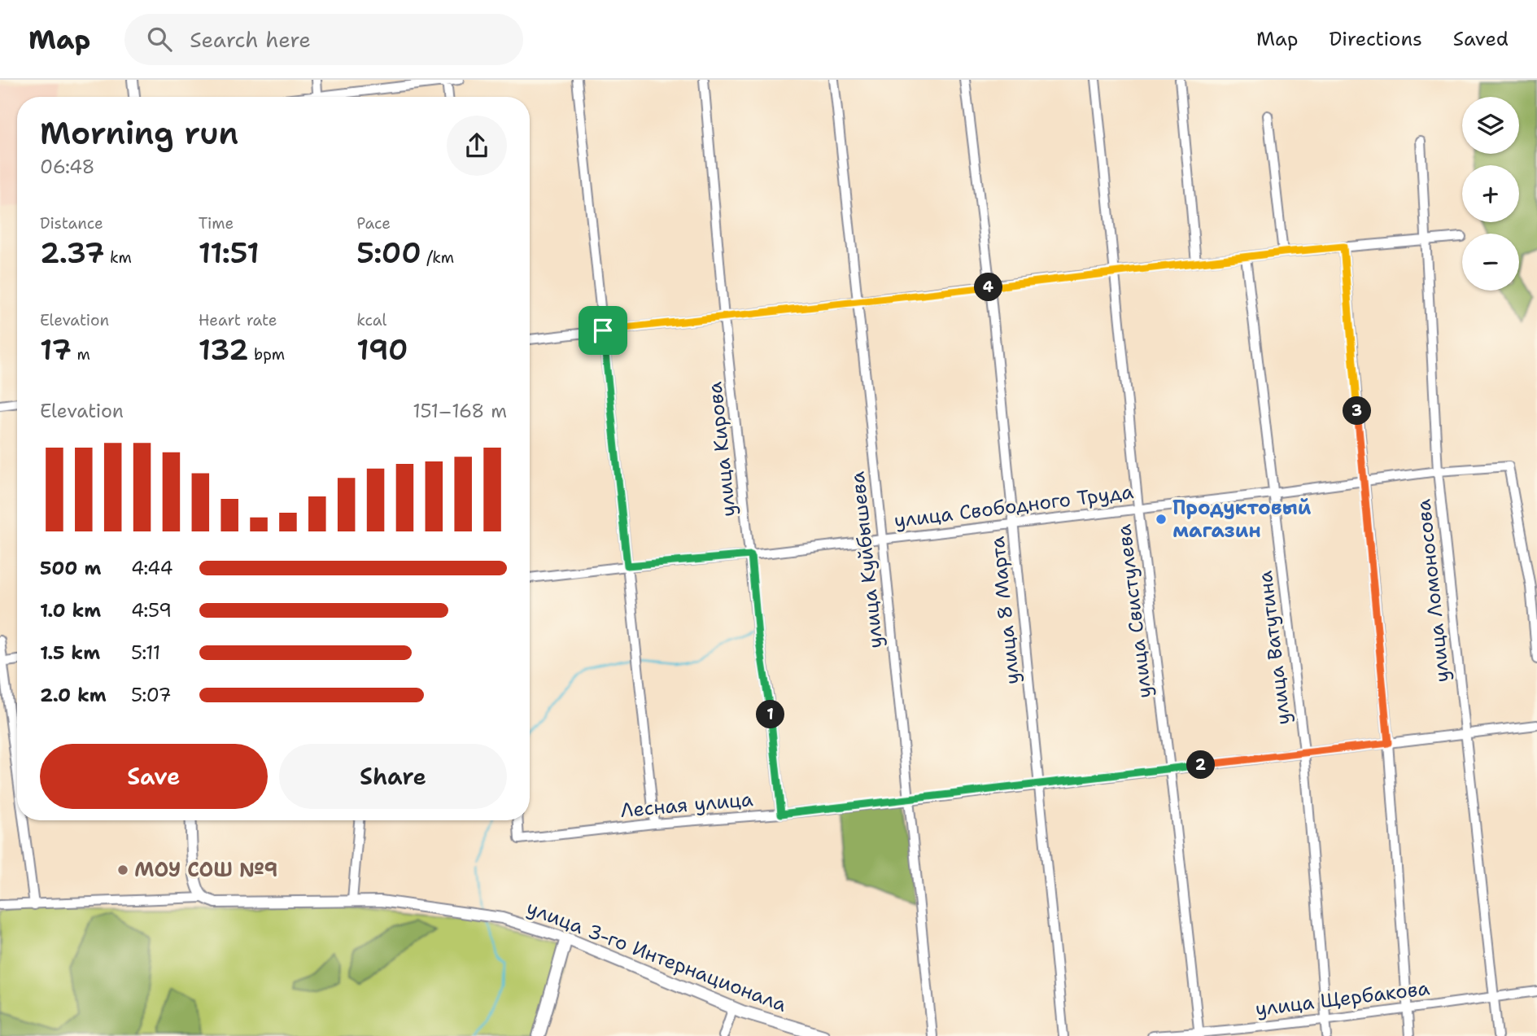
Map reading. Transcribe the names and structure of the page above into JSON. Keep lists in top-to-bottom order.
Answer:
{
  "streets": {
    "main road": ["улица 3-го Интернационала"],
    "street": [
      "улица Кирова",
      "улица Свободного Труда",
      "улица Куйбышева",
      "улица Ломоносова",
      "улица 8 Марта",
      "улица Свистулева",
      "улица Ватутина",
      "Лесная улица",
      "улица Щербакова"
    ]
  },
  "crossings": [
    ["улица Кирова", "улица Свободного Труда"],
    ["улица Кирова", "Лесная улица"],
    ["улица Свободного Труда", "улица Куйбышева"],
    ["улица Свободного Труда", "улица Ломоносова"],
    ["улица Свободного Труда", "улица 8 Марта"],
    ["улица Свободного Труда", "улица Свистулева"],
    ["улица Свободного Труда", "улица Ватутина"],
    ["улица Куйбышева", "Лесная улица"],
    ["улица Ломоносова", "Лесная улица"],
    ["улица Ломоносова", "улица Щербакова"],
    ["улица 8 Марта", "Лесная улица"],
    ["улица Свистулева", "Лесная улица"],
    ["улица Свистулева", "улица Щербакова"],
    ["улица Ватутина", "Лесная улица"],
    ["улица Ватутина", "улица Щербакова"]
  ],
  "places": ["Продуктовый магазин", "МОУ СОШ №9"],
  "page": {
    "header": "Map",
    "search": "Search here",
    "nav": ["Map", "Directions", "Saved"],
    "map_buttons": ["+", "−"],
    "heading": ["Morning run", "06:48"],
    "stats": [
      ["Distance", "2.37 km"],
      ["Time", "11:51"],
      ["Pace", "5:00 /km"],
      ["Elevation", "17 m"],
      ["Heart rate", "132 bpm"],
      ["kcal", "190"]
    ],
    "pins": [
      "4",
      "3",
      "1",
      "2"
    ],
    "chart": ["Elevation", "151–168 m"],
    "list": [
      {
        "name": "500 m",
        "note": "4:44"
      },
      {
        "name": "1.0 km",
        "note": "4:59"
      },
      {
        "name": "1.5 km",
        "note": "5:11"
      },
      {
        "name": "2.0 km",
        "note": "5:07"
      }
    ],
    "buttons": ["Save", "Share"]
  }
}
